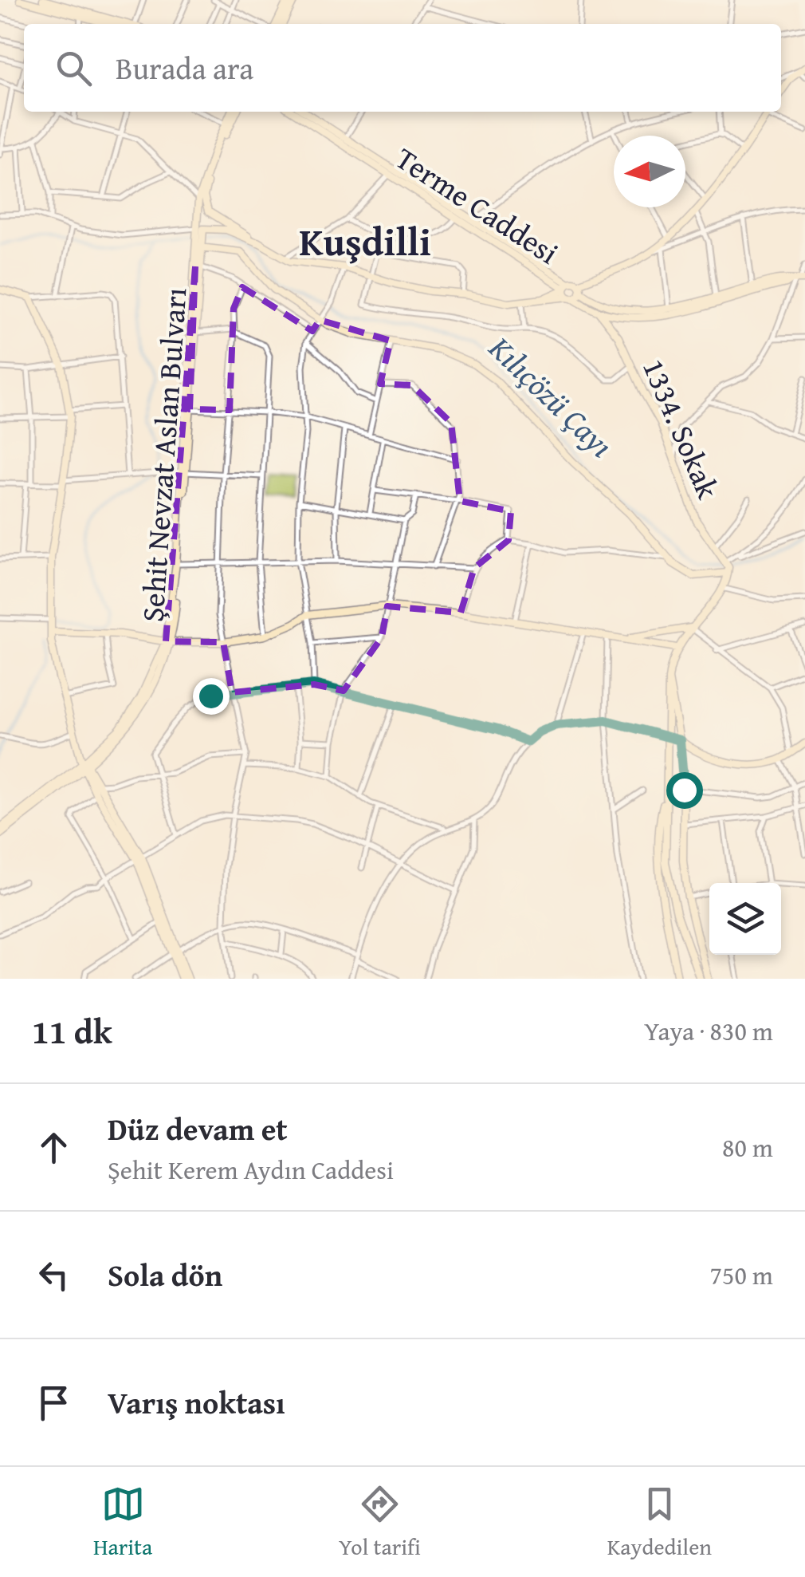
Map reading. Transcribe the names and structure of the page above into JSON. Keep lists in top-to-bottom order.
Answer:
{
  "streets": {
    "street": ["Terme Caddesi", "1334. Sokak", "Şehit Nevzat Aslan Bulvarı"]
  },
  "districts": ["Kuşdilli"],
  "water": ["Kılıçözü Çayı"],
  "north": "left",
  "page": {
    "search": "Burada ara",
    "heading": ["11 dk", "Yaya · 830 m"],
    "list": [
      ["Düz devam et", "Şehit Kerem Aydın Caddesi", "80 m"],
      ["Sola dön", "750 m"],
      "Varış noktası"
    ],
    "nav": ["Harita", "Yol tarifi", "Kaydedilen"]
  }
}
